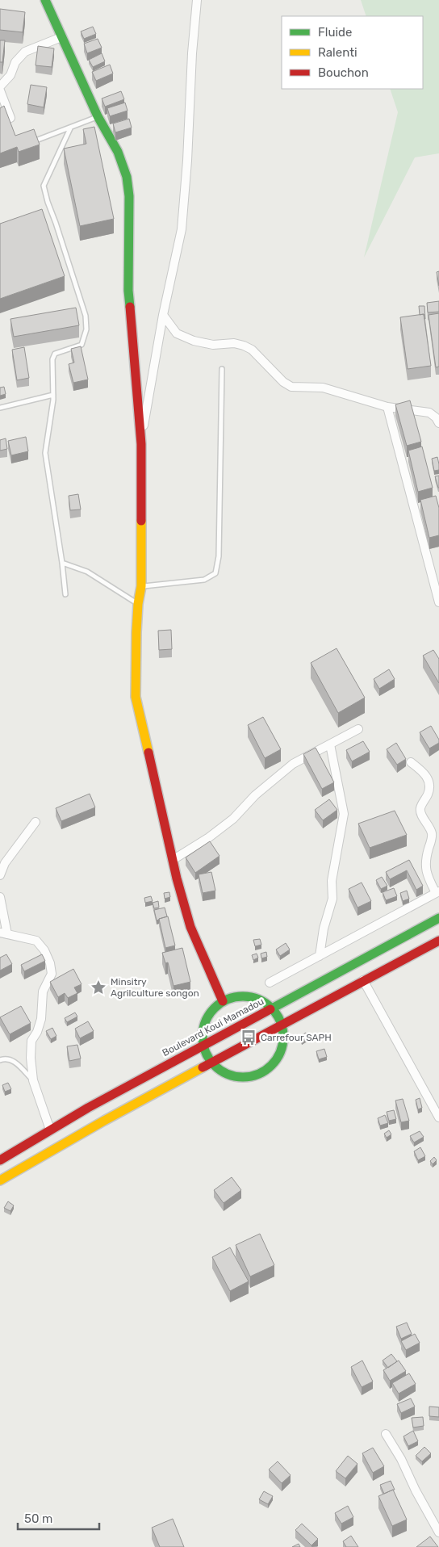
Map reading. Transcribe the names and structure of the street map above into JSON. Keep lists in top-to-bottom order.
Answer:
{
  "streets": {
    "main road": ["Boulevard Koui Mamadou"]
  },
  "places": {
    "place": ["Minsitry Agrilculture songon"],
    "bus stop": ["Carrefour SAPH"]
  },
  "legend": ["Fluide", "Ralenti", "Bouchon"],
  "scale_bar": "50 m"
}
